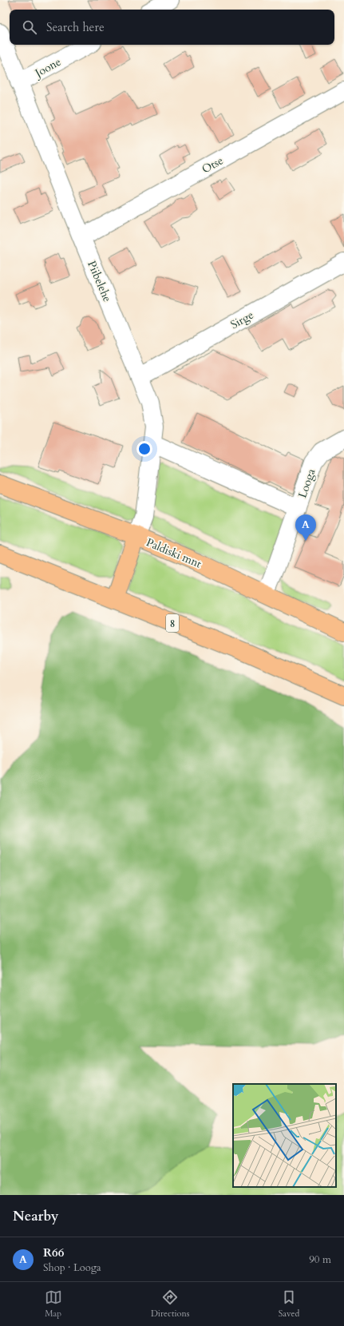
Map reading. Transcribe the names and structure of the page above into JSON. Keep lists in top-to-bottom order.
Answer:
{
  "streets": {
    "main road": ["Paldiski mnt", "8"],
    "street": [
      "Joone",
      "Otse",
      "Piibelehe",
      "Sirge",
      "Looga"
    ]
  },
  "crossings": [
    ["Joone", "Piibelehe"],
    ["Otse", "Piibelehe"],
    ["Piibelehe", "Sirge"],
    ["Piibelehe", "Paldiski mnt"],
    ["Looga", "Paldiski mnt"]
  ],
  "page": {
    "search": "Search here",
    "pins": "A",
    "heading": "Nearby",
    "list": [
      {
        "mark": "A",
        "name": "R66",
        "note": "Shop · Looga",
        "value": "90 m"
      }
    ],
    "nav": ["Map", "Directions", "Saved"]
  }
}
